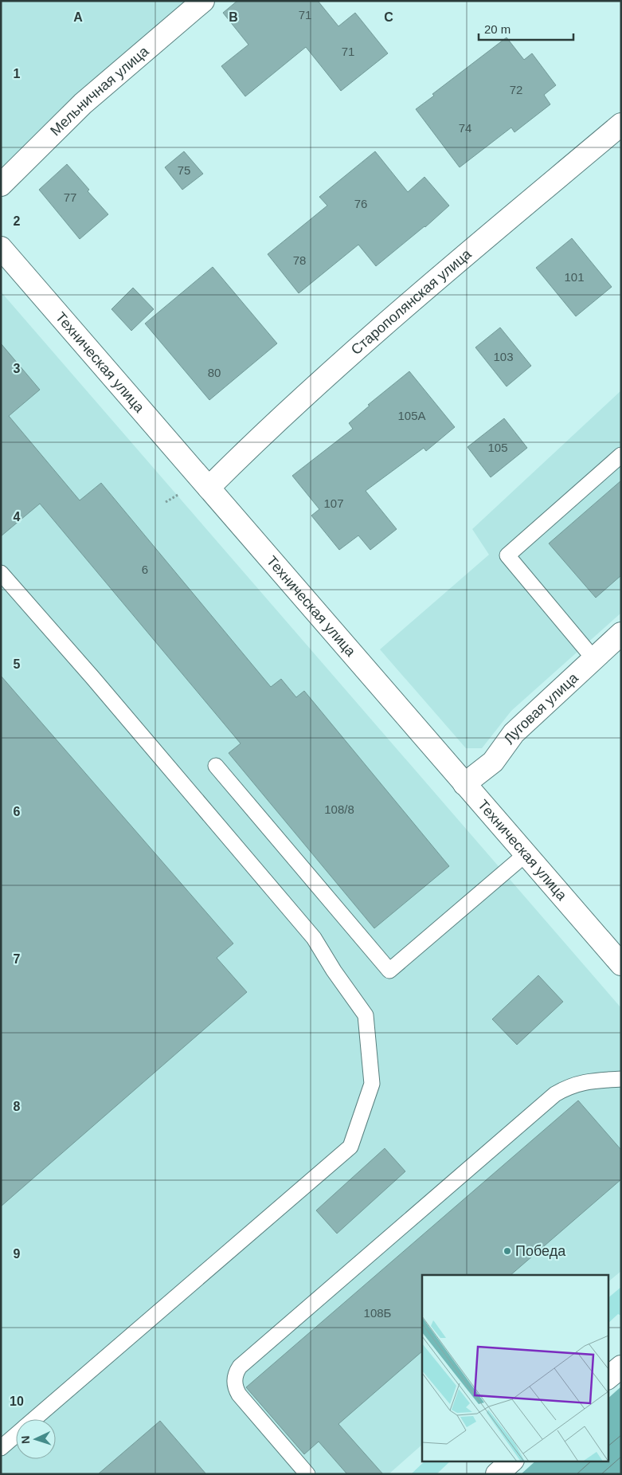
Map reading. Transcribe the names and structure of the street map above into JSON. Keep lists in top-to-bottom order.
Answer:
{
  "streets": {
    "street": [
      "Мельничная улица",
      "Старополянская улица",
      "Техническая улица",
      "Луговая улица"
    ]
  },
  "crossings": [
    ["Старополянская улица", "Техническая улица"],
    ["Техническая улица", "Луговая улица"]
  ],
  "places": ["Победа"],
  "house_numbers": [
    "71",
    "71",
    "72",
    "74",
    "75",
    "77",
    "76",
    "78",
    "101",
    "103",
    "80",
    "105А",
    "105",
    "107",
    "6",
    "108/8",
    "108Б"
  ],
  "scale_bar": "20 m",
  "north": "left",
  "grid": {
    "columns": ["A", "B", "C"],
    "rows": [
      "1",
      "2",
      "3",
      "4",
      "5",
      "6",
      "7",
      "8",
      "9",
      "10"
    ]
  }
}
